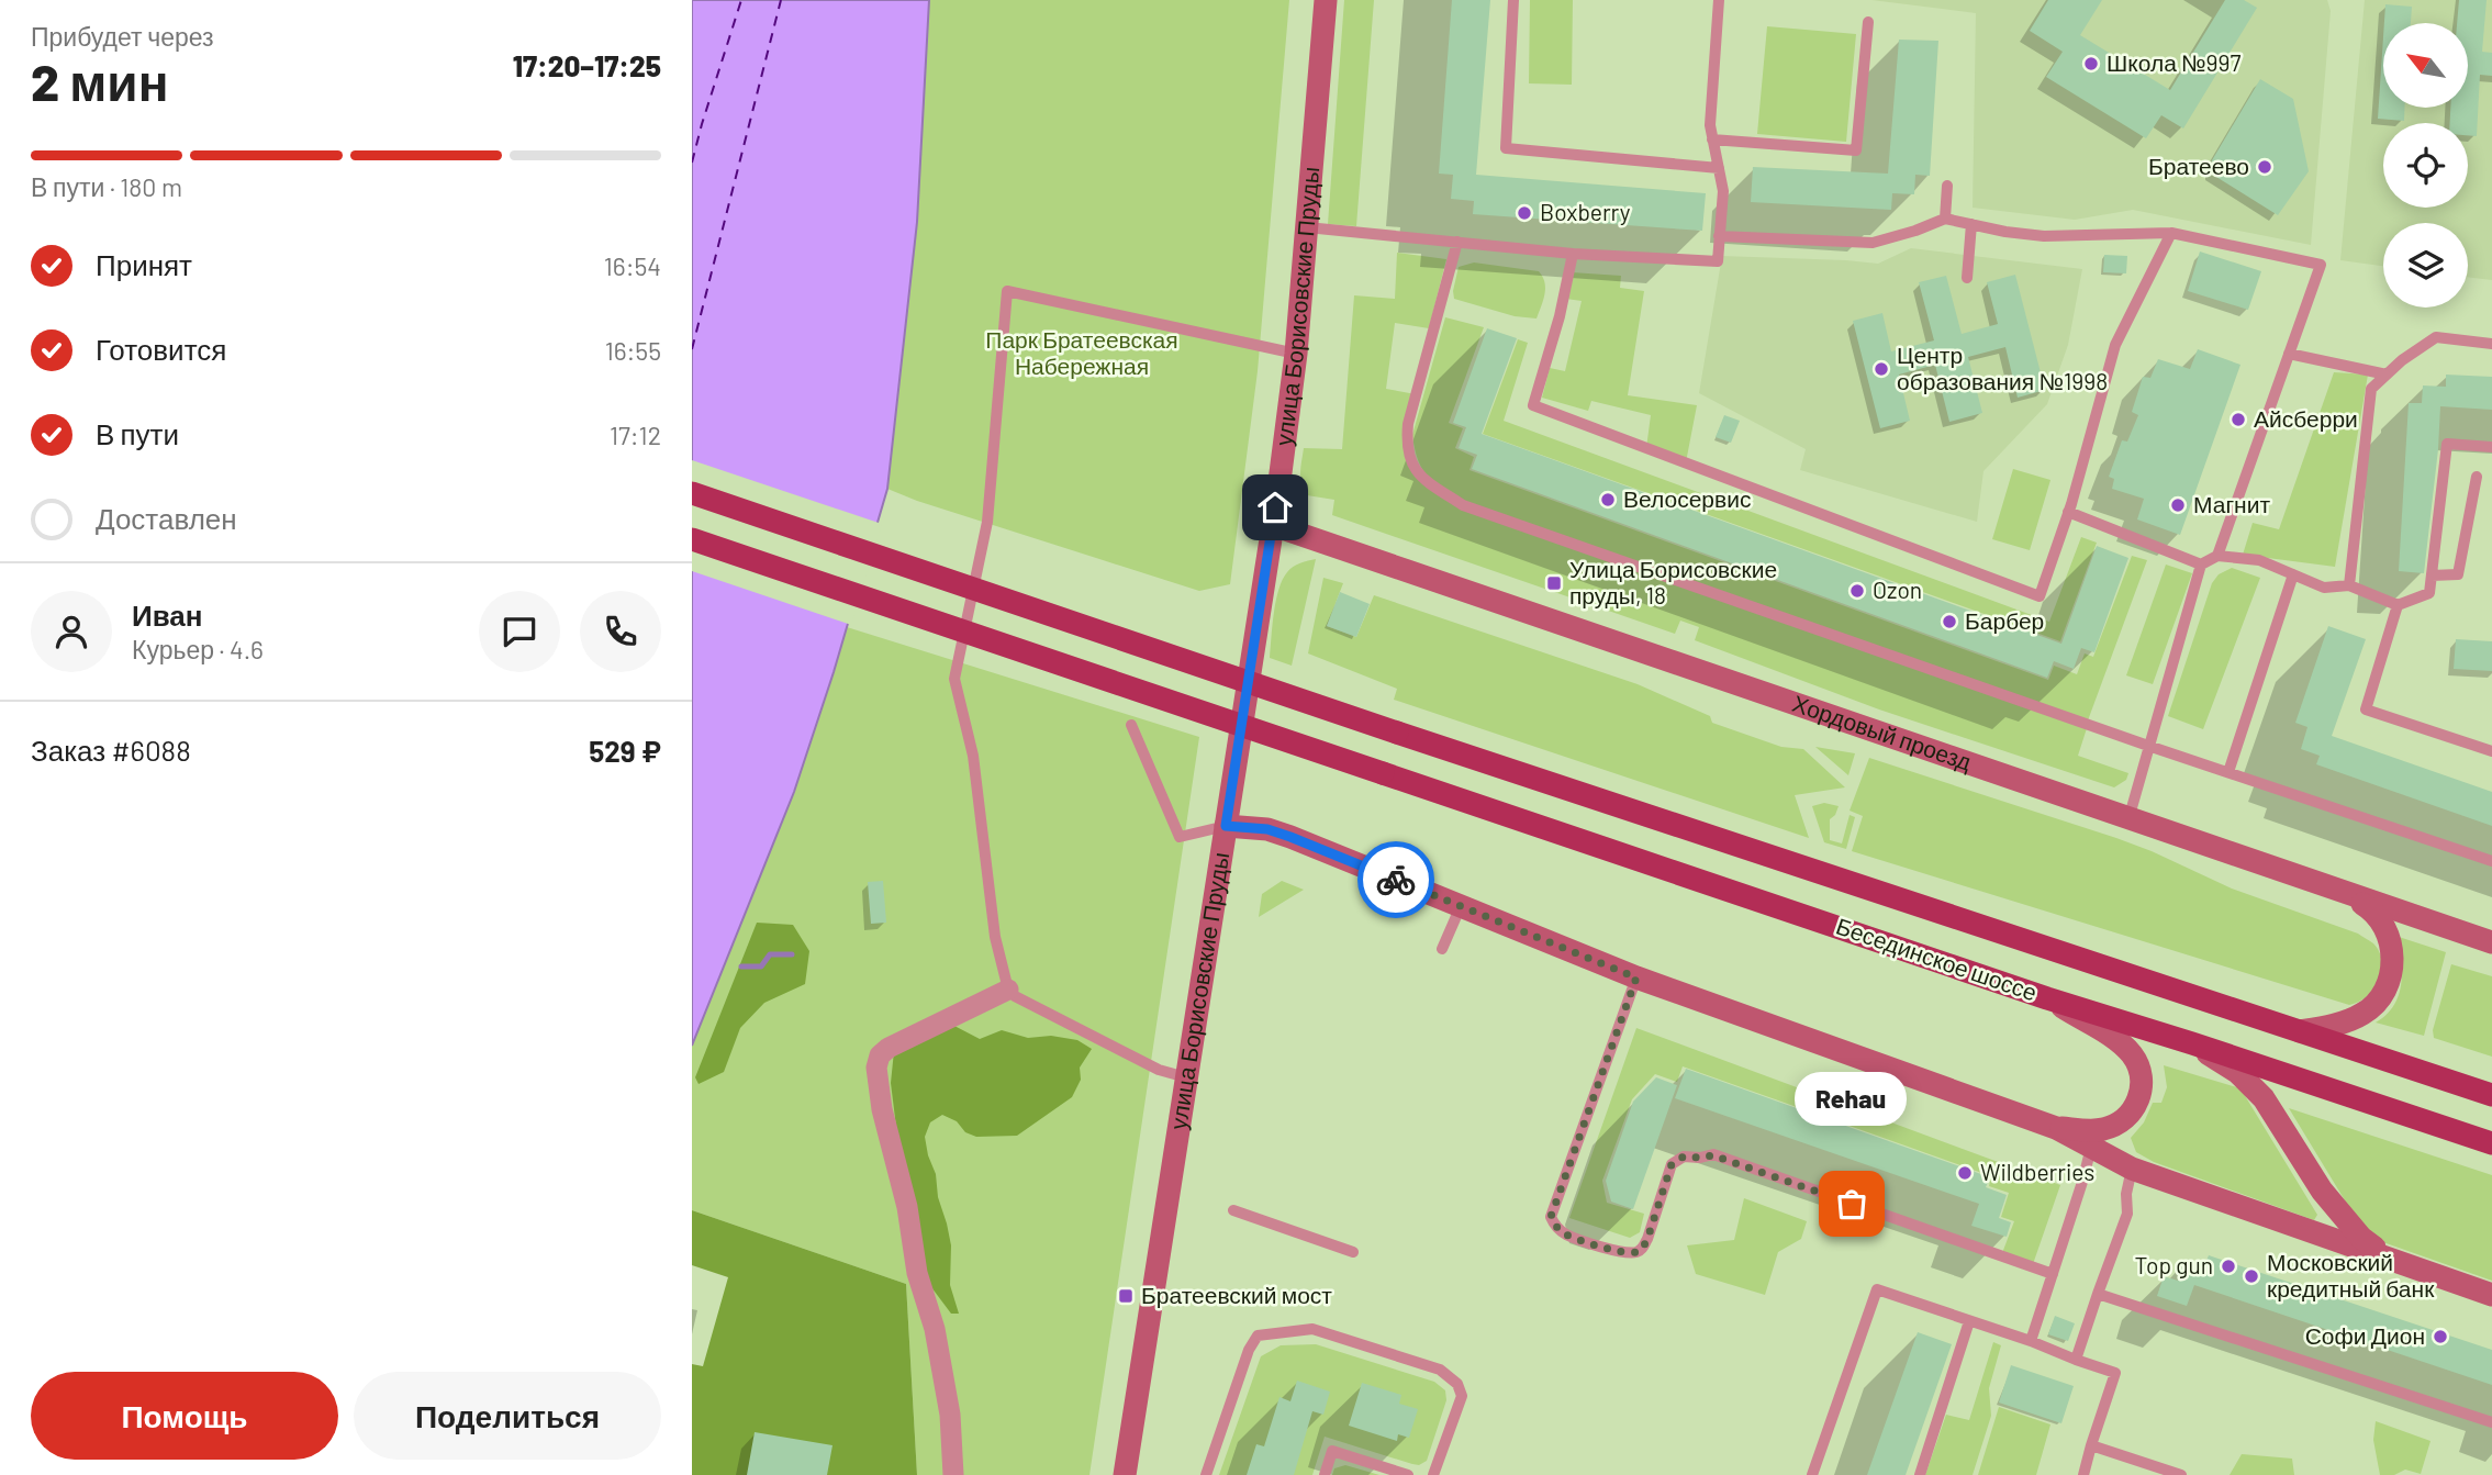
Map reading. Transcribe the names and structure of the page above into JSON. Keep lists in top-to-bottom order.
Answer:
{
  "streets": {
    "main road": ["улица Борисовские Пруды", "Хордовый проезд", "Бесединское шоссе"]
  },
  "crossings": [
    ["улица Борисовские Пруды", "Хордовый проезд"]
  ],
  "parks": ["Парк Братеевская Набережная"],
  "places": {
    "other": [
      "Школа №997",
      "Братеево",
      "Boxberry",
      "Центр образования №1998",
      "Айсберри",
      "Велосервис",
      "Магнит",
      "Ozon",
      "Барбер",
      "Wildberries",
      "Rehau",
      "Top gun",
      "Московский кредитный банк",
      "Софи Дион"
    ],
    "transit": ["Улица Борисовские пруды, 18", "Братеевский мост"]
  },
  "north": "top left",
  "page": {
    "heading": ["2 мин", "Прибудет через", "17:20–17:25"],
    "panel": [
      "Иван",
      "Курьер · 4.6",
      "Заказ #6088",
      "529 ₽"
    ],
    "bar": "В пути · 180 m",
    "list": [
      ["Принят", "16:54"],
      ["Готовится", "16:55"],
      ["В пути", "17:12"],
      "Доставлен"
    ],
    "bubble": "Rehau",
    "buttons": ["Помощь", "Поделиться"]
  }
}
